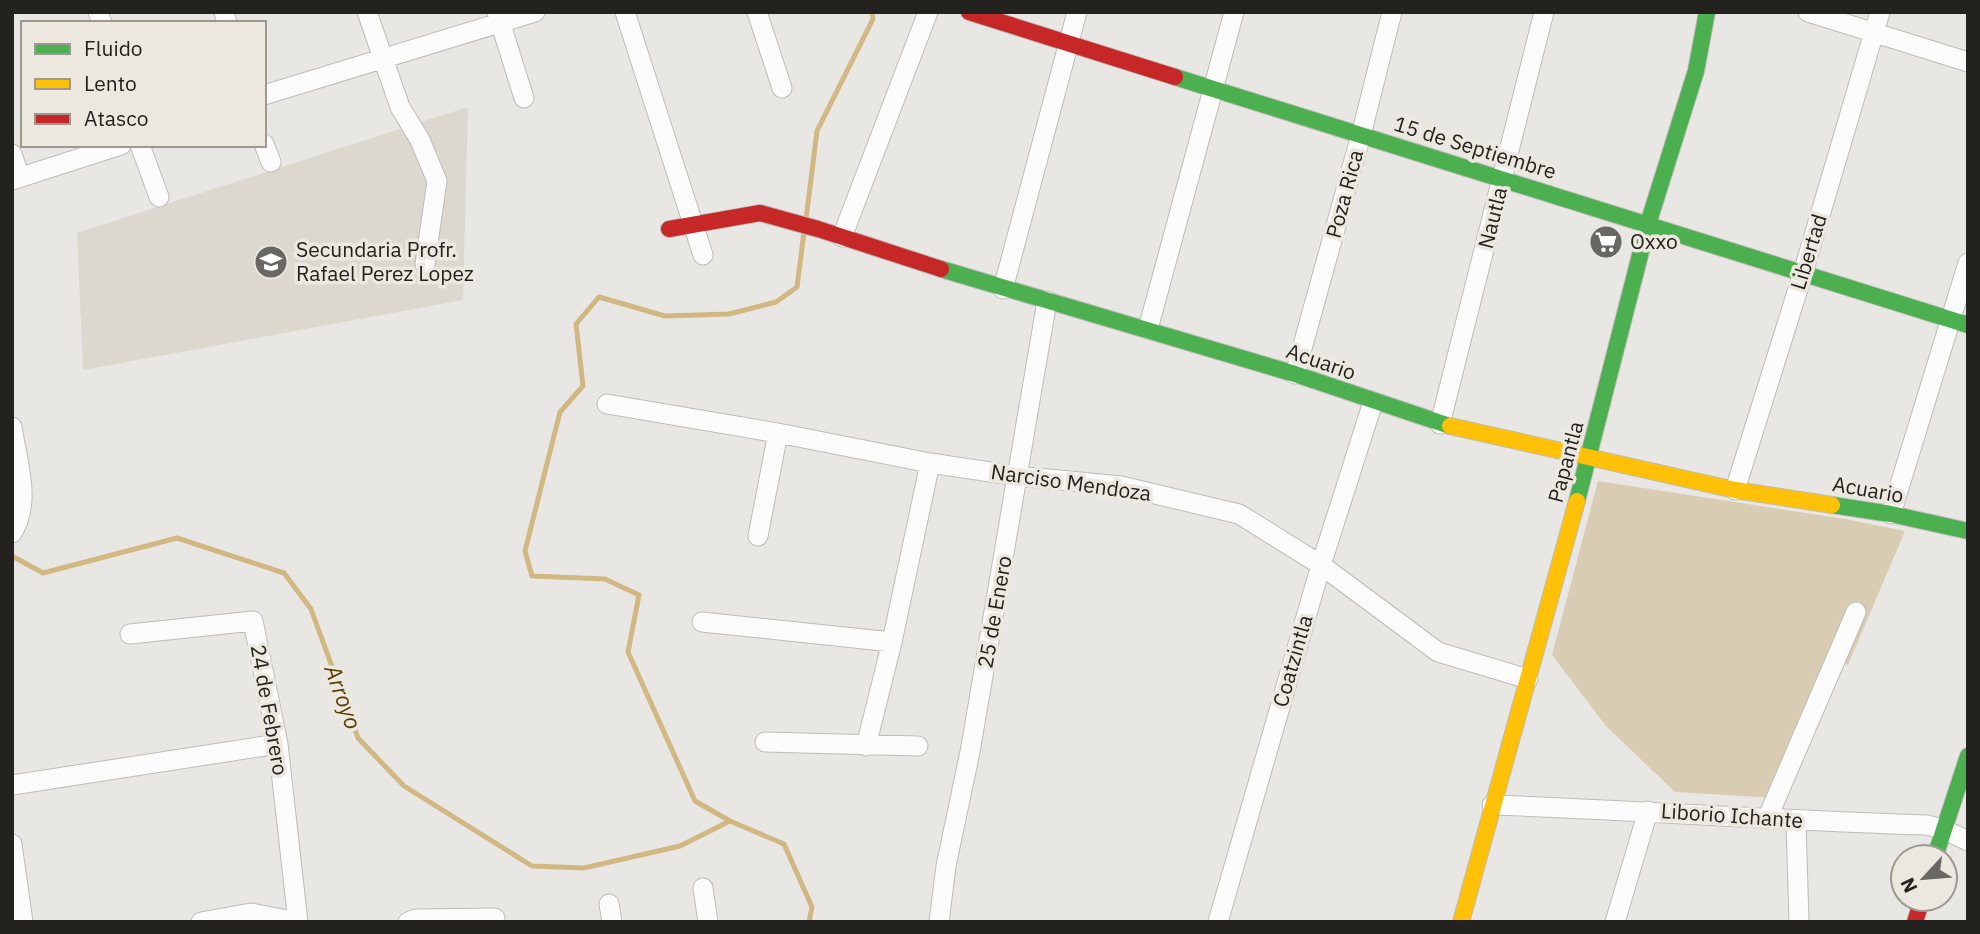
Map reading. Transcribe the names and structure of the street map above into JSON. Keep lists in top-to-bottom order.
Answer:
{
  "streets": {
    "street": [
      "15 de Septiembre",
      "Poza Rica",
      "Nautla",
      "Libertad",
      "Acuario",
      "Papantla",
      "Narciso Mendoza",
      "25 de Enero",
      "Coatzintla",
      "24 de Febrero",
      "Liborio Ichante"
    ]
  },
  "crossings": [
    ["15 de Septiembre", "Poza Rica"],
    ["15 de Septiembre", "Nautla"],
    ["15 de Septiembre", "Libertad"],
    ["15 de Septiembre", "Papantla"],
    ["Poza Rica", "Acuario"],
    ["Nautla", "Acuario"],
    ["Libertad", "Acuario"],
    ["Acuario", "Papantla"],
    ["Acuario", "25 de Enero"],
    ["Acuario", "Coatzintla"],
    ["Papantla", "Narciso Mendoza"],
    ["Papantla", "Liborio Ichante"],
    ["Narciso Mendoza", "25 de Enero"],
    ["Narciso Mendoza", "Coatzintla"]
  ],
  "water": ["Arroyo"],
  "places": {
    "supermarket": ["Oxxo"],
    "school or university": ["Secundaria Profr. Rafael Perez Lopez"]
  },
  "legend": ["Fluido", "Lento", "Atasco"],
  "north": "bottom left"
}
